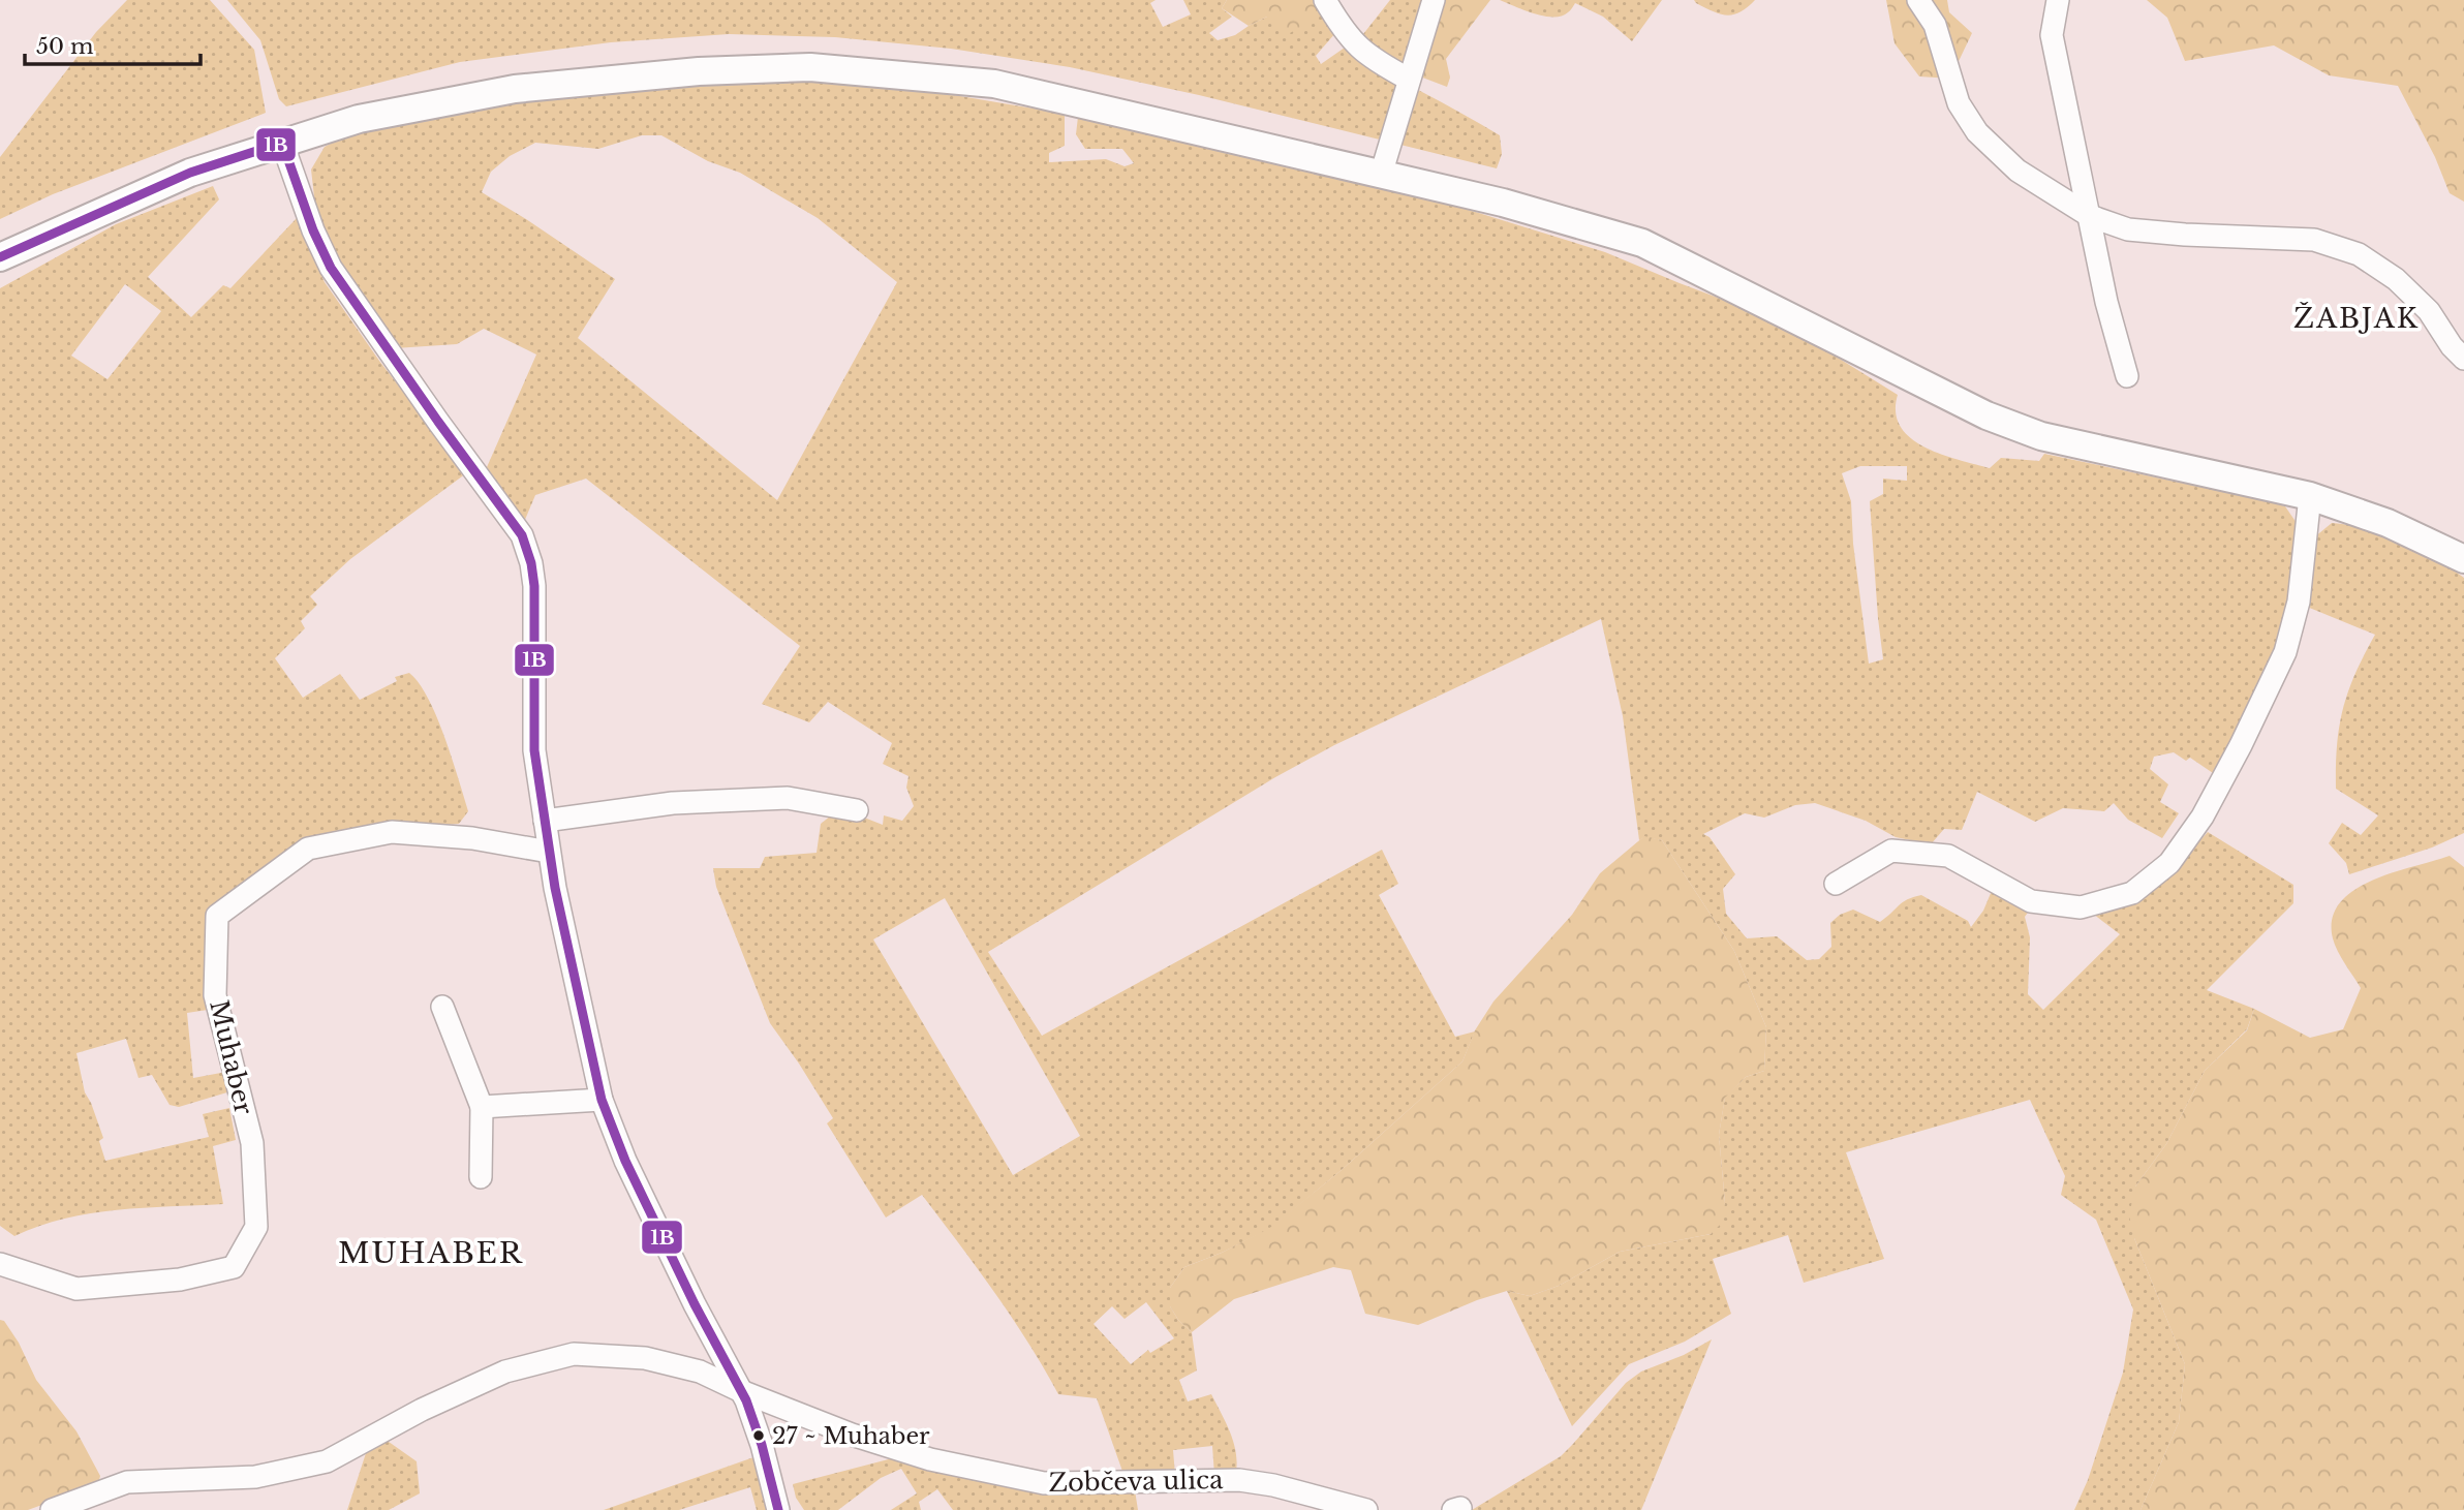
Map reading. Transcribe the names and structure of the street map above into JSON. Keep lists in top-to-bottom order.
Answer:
{
  "streets": {
    "street": ["Muhaber", "Zobčeva ulica"]
  },
  "districts": ["ŽABJAK", "MUHABER"],
  "places": ["27 ~ Muhaber"],
  "lines": ["transit line 1B"],
  "scale_bar": "50 m"
}
